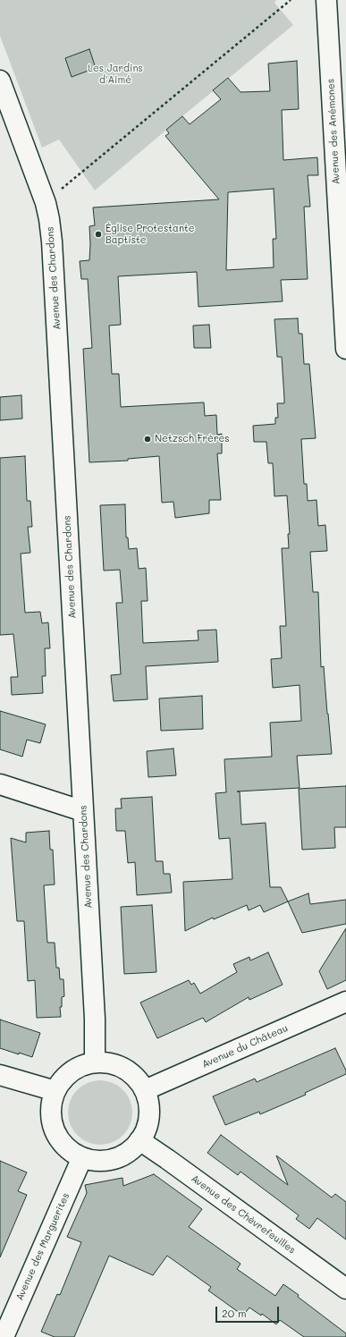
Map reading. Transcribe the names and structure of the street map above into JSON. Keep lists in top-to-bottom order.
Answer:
{
  "streets": {
    "street": [
      "Avenue des Anémones",
      "Avenue des Chardons",
      "Avenue du Château",
      "Avenue des Chèvrefeuilles",
      "Avenue des Marguerites"
    ]
  },
  "crossings": [
    ["Avenue des Chardons", "Avenue du Château"],
    ["Avenue des Chardons", "Avenue des Chèvrefeuilles"],
    ["Avenue des Chardons", "Avenue des Marguerites"],
    ["Avenue du Château", "Avenue des Chèvrefeuilles"],
    ["Avenue du Château", "Avenue des Marguerites"],
    ["Avenue des Chèvrefeuilles", "Avenue des Marguerites"]
  ],
  "parks": ["Les Jardins d'Aimé"],
  "places": ["Église Protestante Baptiste", "Netzsch Frères"],
  "scale_bar": "20 m"
}
